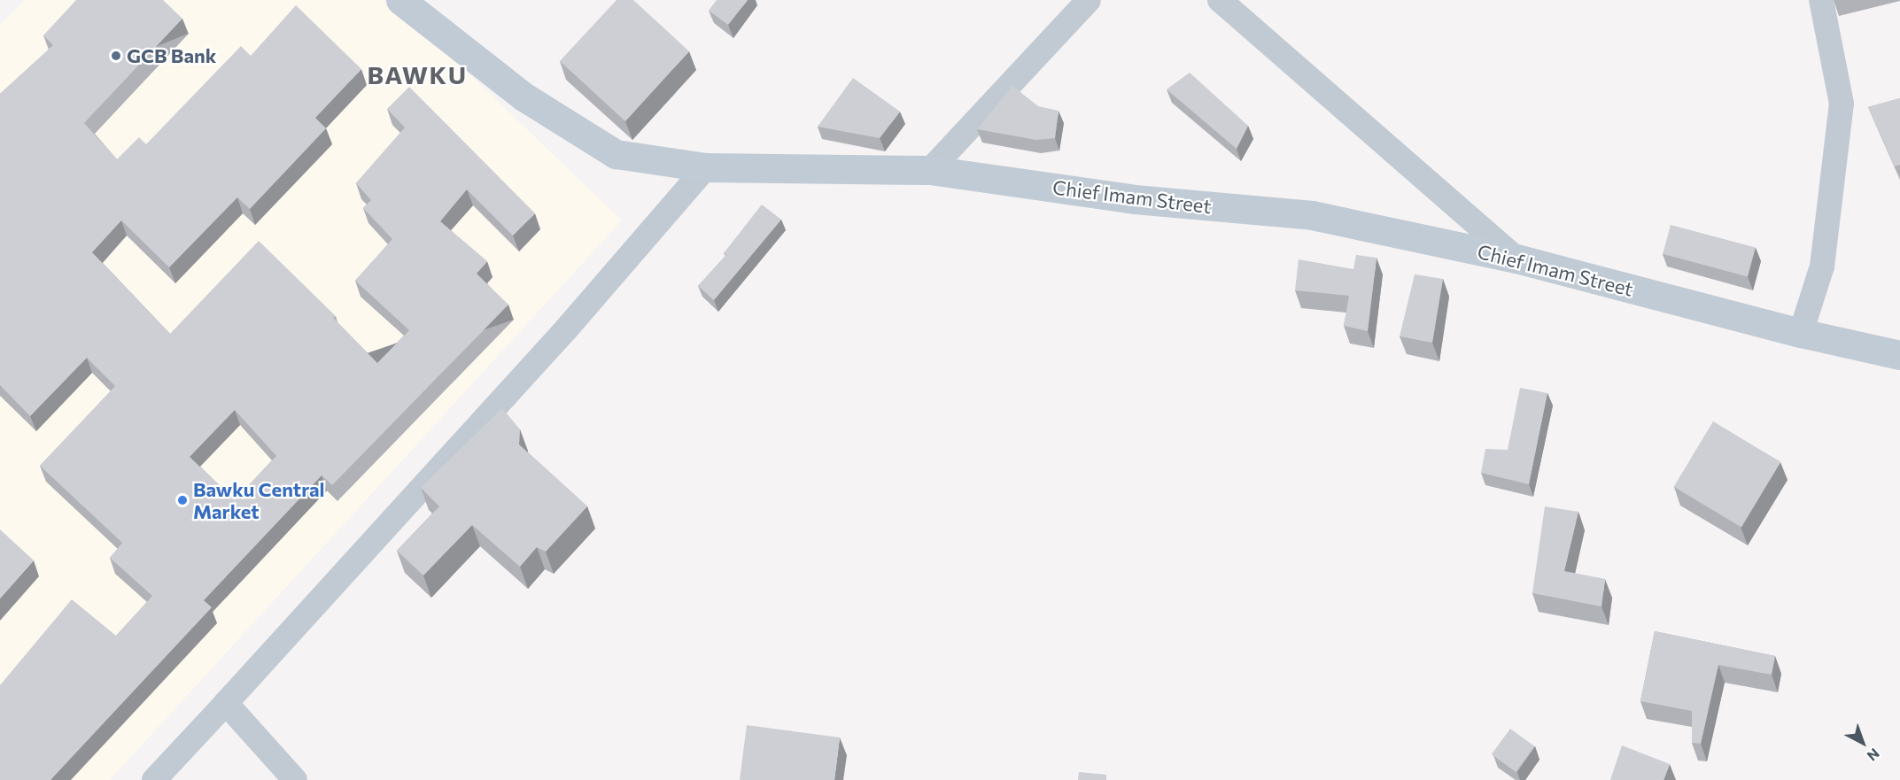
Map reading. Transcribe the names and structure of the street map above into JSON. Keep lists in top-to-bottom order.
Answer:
{
  "streets": {
    "street": ["Chief Imam Street"]
  },
  "districts": ["BAWKU"],
  "places": ["GCB Bank", "Bawku Central Market"],
  "north": "bottom right"
}
